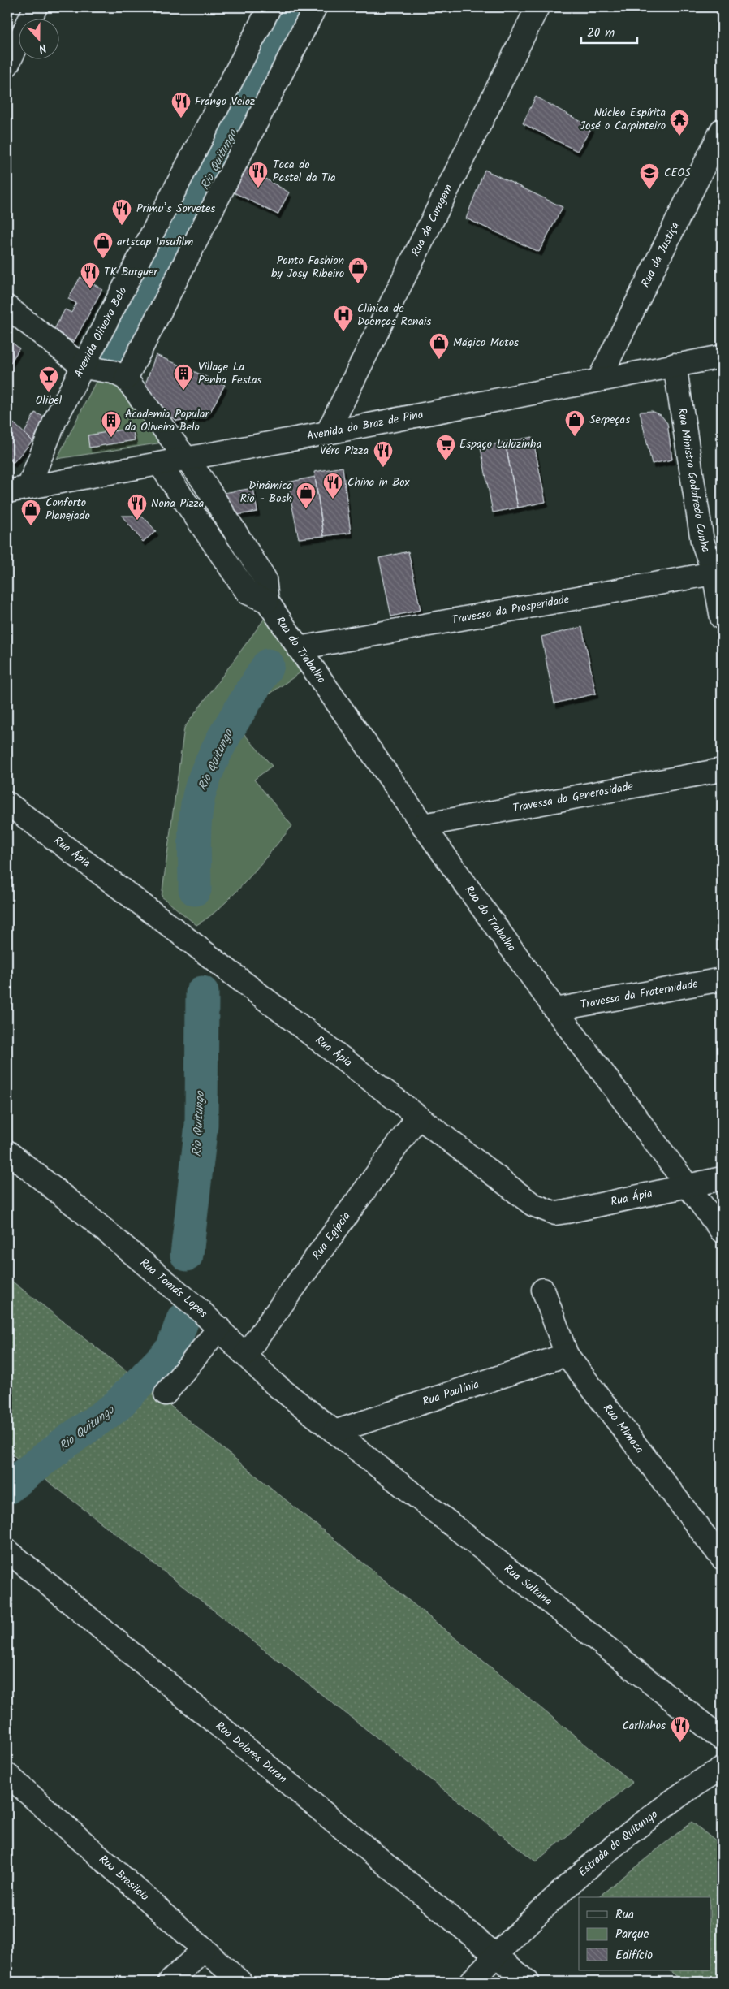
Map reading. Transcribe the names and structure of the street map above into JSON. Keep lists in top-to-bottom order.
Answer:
{
  "streets": {
    "street": [
      "Rua da Coragem",
      "Rua da Justiça",
      "Avenida Oliveira Belo",
      "Avenida do Braz de Pina",
      "Rua Ministro Godofredo Cunha",
      "Travessa da Prosperidade",
      "Rua do Trabalho",
      "Travessa da Generosidade",
      "Rua Ápia",
      "Travessa da Fraternidade",
      "Rua Egípcia",
      "Rua Tomás Lopes",
      "Rua Paulínia",
      "Rua Mimosa",
      "Rua Sultana",
      "Rua Dolores Duran",
      "Estrada do Quitungo",
      "Rua Brasileia"
    ]
  },
  "crossings": [
    ["Rua da Coragem", "Avenida do Braz de Pina"],
    ["Rua da Justiça", "Avenida do Braz de Pina"],
    ["Avenida Oliveira Belo", "Avenida do Braz de Pina"],
    ["Avenida do Braz de Pina", "Rua Ministro Godofredo Cunha"],
    ["Avenida do Braz de Pina", "Rua do Trabalho"],
    ["Rua Ministro Godofredo Cunha", "Travessa da Prosperidade"],
    ["Travessa da Prosperidade", "Rua do Trabalho"],
    ["Rua do Trabalho", "Travessa da Generosidade"],
    ["Rua do Trabalho", "Rua Ápia"],
    ["Rua do Trabalho", "Travessa da Fraternidade"],
    ["Rua Ápia", "Rua Egípcia"],
    ["Rua Egípcia", "Rua Tomás Lopes"],
    ["Rua Tomás Lopes", "Rua Paulínia"],
    ["Rua Tomás Lopes", "Rua Sultana"],
    ["Rua Paulínia", "Rua Mimosa"],
    ["Rua Paulínia", "Rua Sultana"],
    ["Rua Dolores Duran", "Estrada do Quitungo"]
  ],
  "water": ["Rio Quitungo"],
  "places": {
    "restaurant": [
      "Frango Veloz",
      "Toca do Pastel da Tia",
      "Primu’s Sorvetes",
      "TK Burguer",
      "Véro Pizza",
      "China in Box",
      "Nona Pizza",
      "Carlinhos"
    ],
    "temple": ["Núcleo Espírita José o Carpinteiro"],
    "school or university": ["CEOS"],
    "shop": [
      "artscap Insufilm",
      "Ponto Fashion by Josy Ribeiro",
      "Mágico Motos",
      "Serpeças",
      "Dinâmica Rio - Bosh",
      "Conforto Planejado"
    ],
    "hospital": ["Clínica de Doenças Renais"],
    "building": ["Village La Penha Festas", "Academia Popular da Oliveira Belo"],
    "bar": ["Olibel"],
    "supermarket": ["Espaço Luluzinha"]
  },
  "legend": ["Rua", "Parque", "Edifício"],
  "scale_bar": "20 m",
  "north": "bottom"
}
